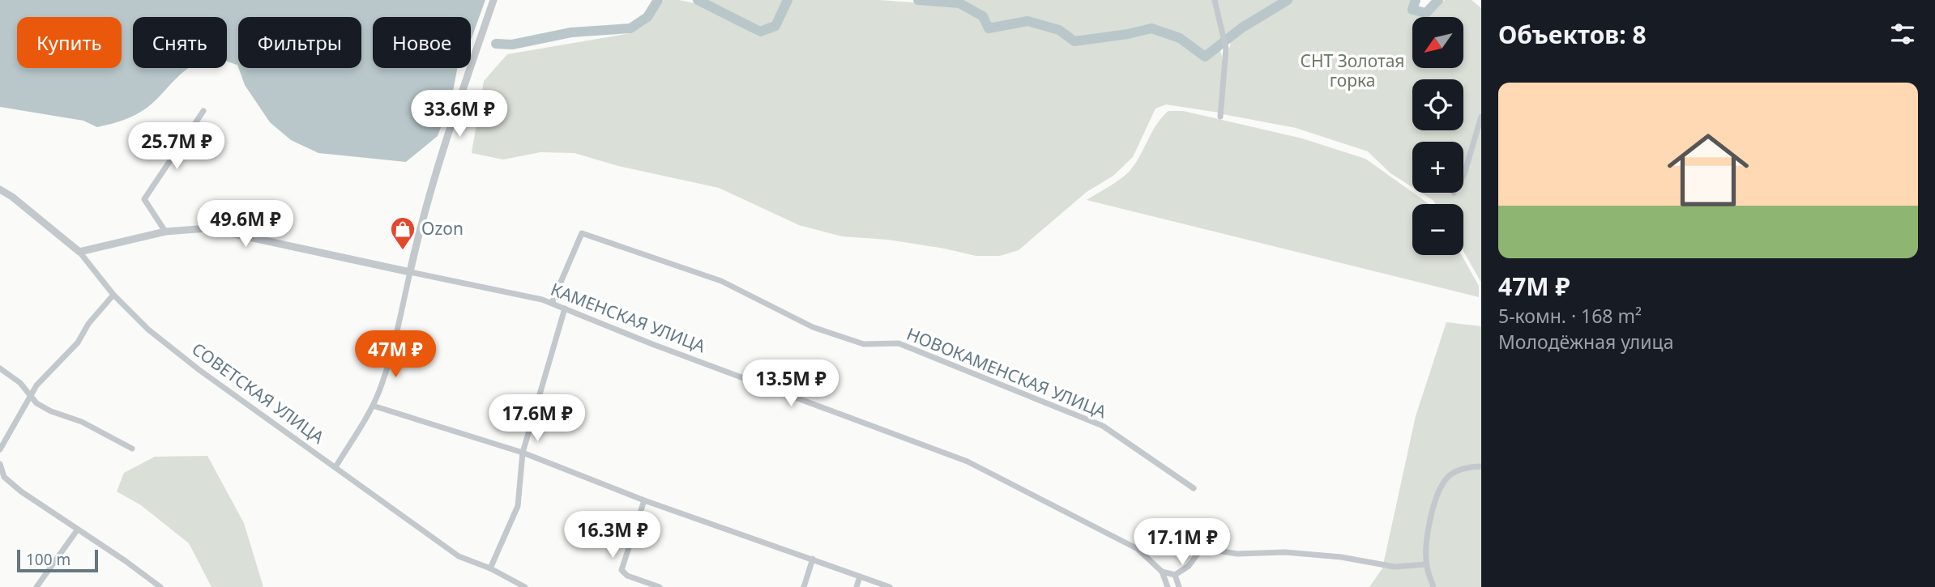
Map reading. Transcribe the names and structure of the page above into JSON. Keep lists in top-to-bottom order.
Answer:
{
  "streets": {
    "street": ["КАМЕНСКАЯ УЛИЦА", "НОВОКАМЕНСКАЯ УЛИЦА", "СОВЕТСКАЯ УЛИЦА"]
  },
  "crossings": [
    ["КАМЕНСКАЯ УЛИЦА", "НОВОКАМЕНСКАЯ УЛИЦА"],
    ["КАМЕНСКАЯ УЛИЦА", "СОВЕТСКАЯ УЛИЦА"]
  ],
  "parks": ["СНТ Золотая горка"],
  "places": {
    "shop": ["Ozon"]
  },
  "scale_bar": "100 m",
  "north": "bottom left",
  "page": {
    "heading": "Объектов: 8",
    "map_buttons": ["+", "−"],
    "chip": [
      "Купить",
      "Снять",
      "Фильтры",
      "Новое"
    ],
    "list": [
      {
        "name": "47M ₽",
        "note": "5-комн. · 168 m² · Молодёжная улица"
      }
    ],
    "price": [
      "33.6M ₽",
      "25.7M ₽",
      "49.6M ₽",
      "47M ₽",
      "13.5M ₽",
      "17.6M ₽",
      "16.3M ₽",
      "17.1M ₽"
    ],
    "scale": "100 m"
  }
}
